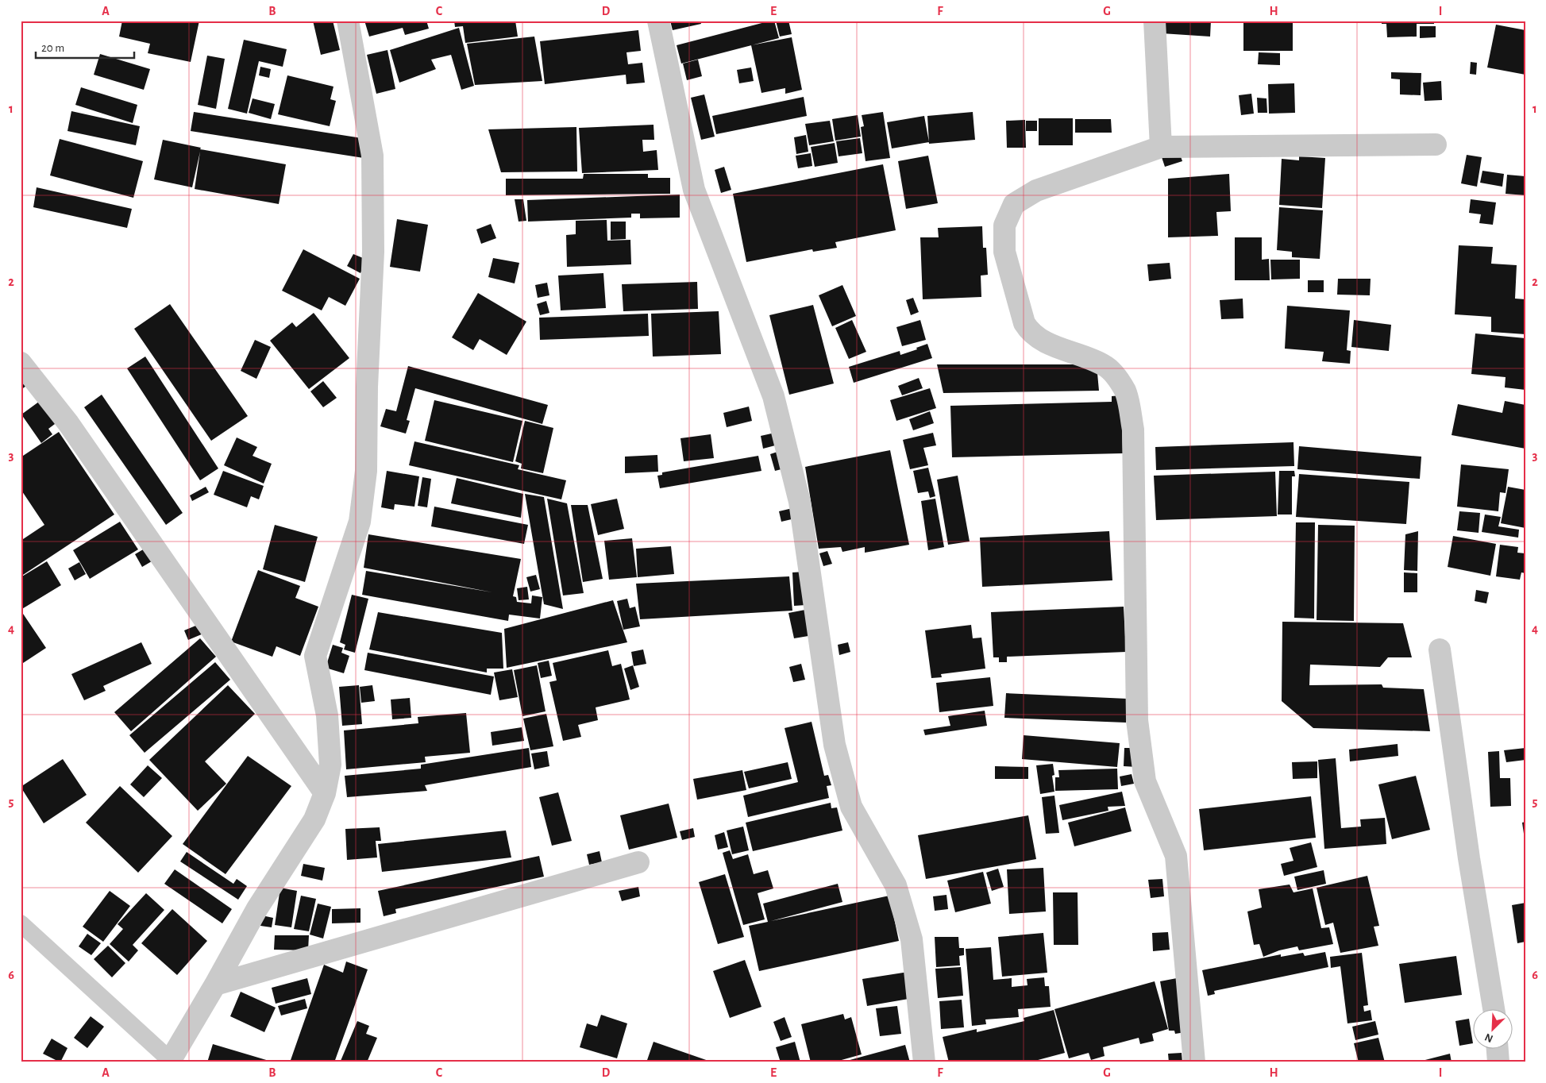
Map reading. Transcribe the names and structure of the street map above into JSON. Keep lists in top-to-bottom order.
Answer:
{
  "scale_bar": "20 m",
  "north": "bottom left",
  "grid": {
    "columns": [
      "A",
      "B",
      "C",
      "D",
      "E",
      "F",
      "G",
      "H",
      "I"
    ],
    "rows": [
      "1",
      "2",
      "3",
      "4",
      "5",
      "6"
    ]
  }
}
